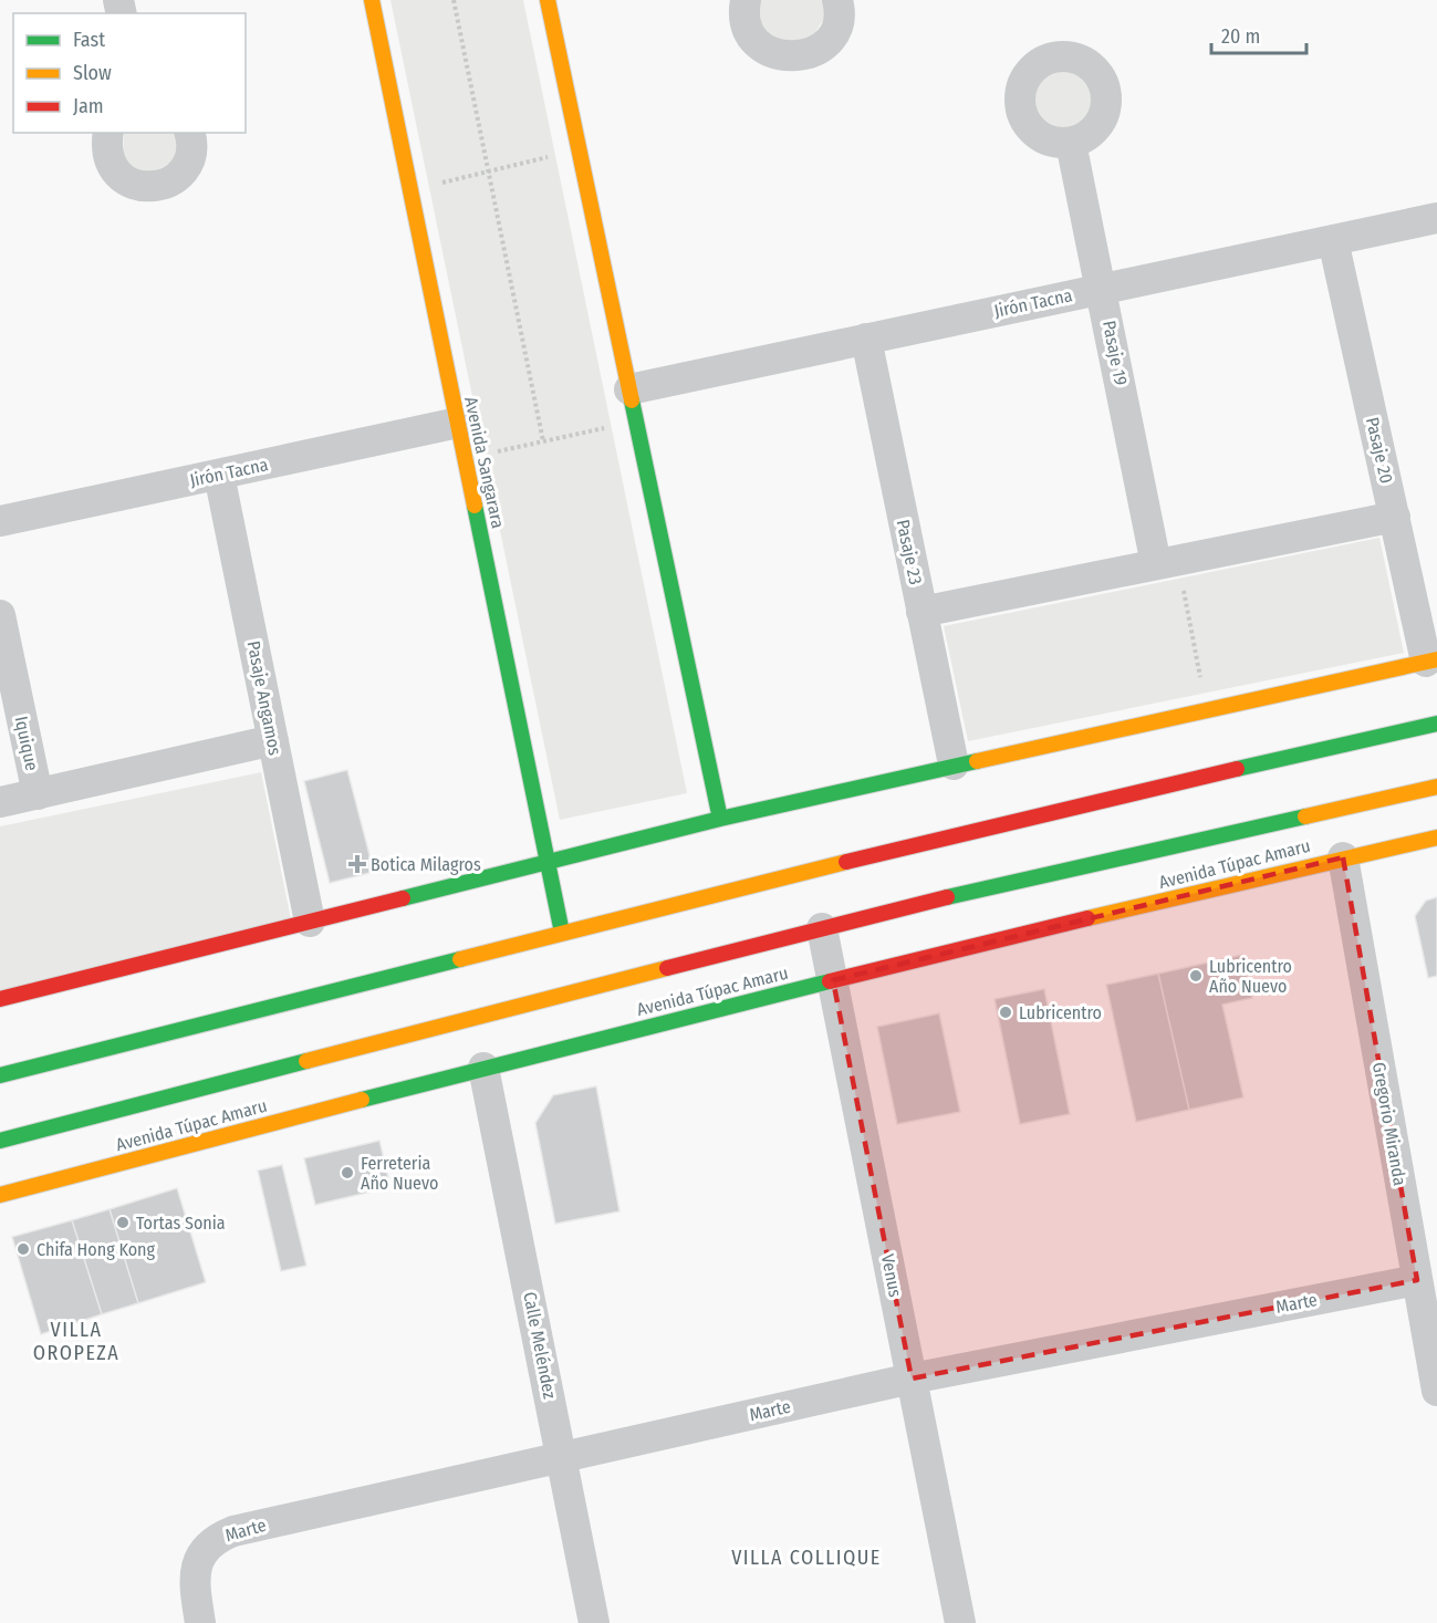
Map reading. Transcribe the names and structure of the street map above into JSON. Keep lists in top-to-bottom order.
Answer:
{
  "streets": {
    "main road": ["Avenida Sangarara", "Avenida Túpac Amaru"],
    "street": [
      "Jirón Tacna",
      "Pasaje 19",
      "Pasaje 20",
      "Pasaje 23",
      "Pasaje Angamos",
      "Iquique",
      "Gregorio Miranda",
      "Venus",
      "Marte",
      "Calle Meléndez"
    ]
  },
  "crossings": [
    ["Jirón Tacna", "Pasaje 19"],
    ["Jirón Tacna", "Pasaje 20"],
    ["Jirón Tacna", "Avenida Sangarara"],
    ["Jirón Tacna", "Pasaje 23"],
    ["Jirón Tacna", "Pasaje Angamos"],
    ["Avenida Túpac Amaru", "Gregorio Miranda"],
    ["Avenida Túpac Amaru", "Venus"],
    ["Avenida Túpac Amaru", "Calle Meléndez"],
    ["Gregorio Miranda", "Marte"],
    ["Venus", "Marte"],
    ["Marte", "Calle Meléndez"]
  ],
  "districts": ["VILLA OROPEZA", "VILLA COLLIQUE"],
  "places": {
    "health": ["Botica Milagros"],
    "other": [
      "Lubricentro Año Nuevo",
      "Lubricentro",
      "Ferreteria Año Nuevo",
      "Tortas Sonia",
      "Chifa Hong Kong"
    ]
  },
  "legend": ["Fast", "Slow", "Jam"],
  "scale_bar": "20 m"
}
